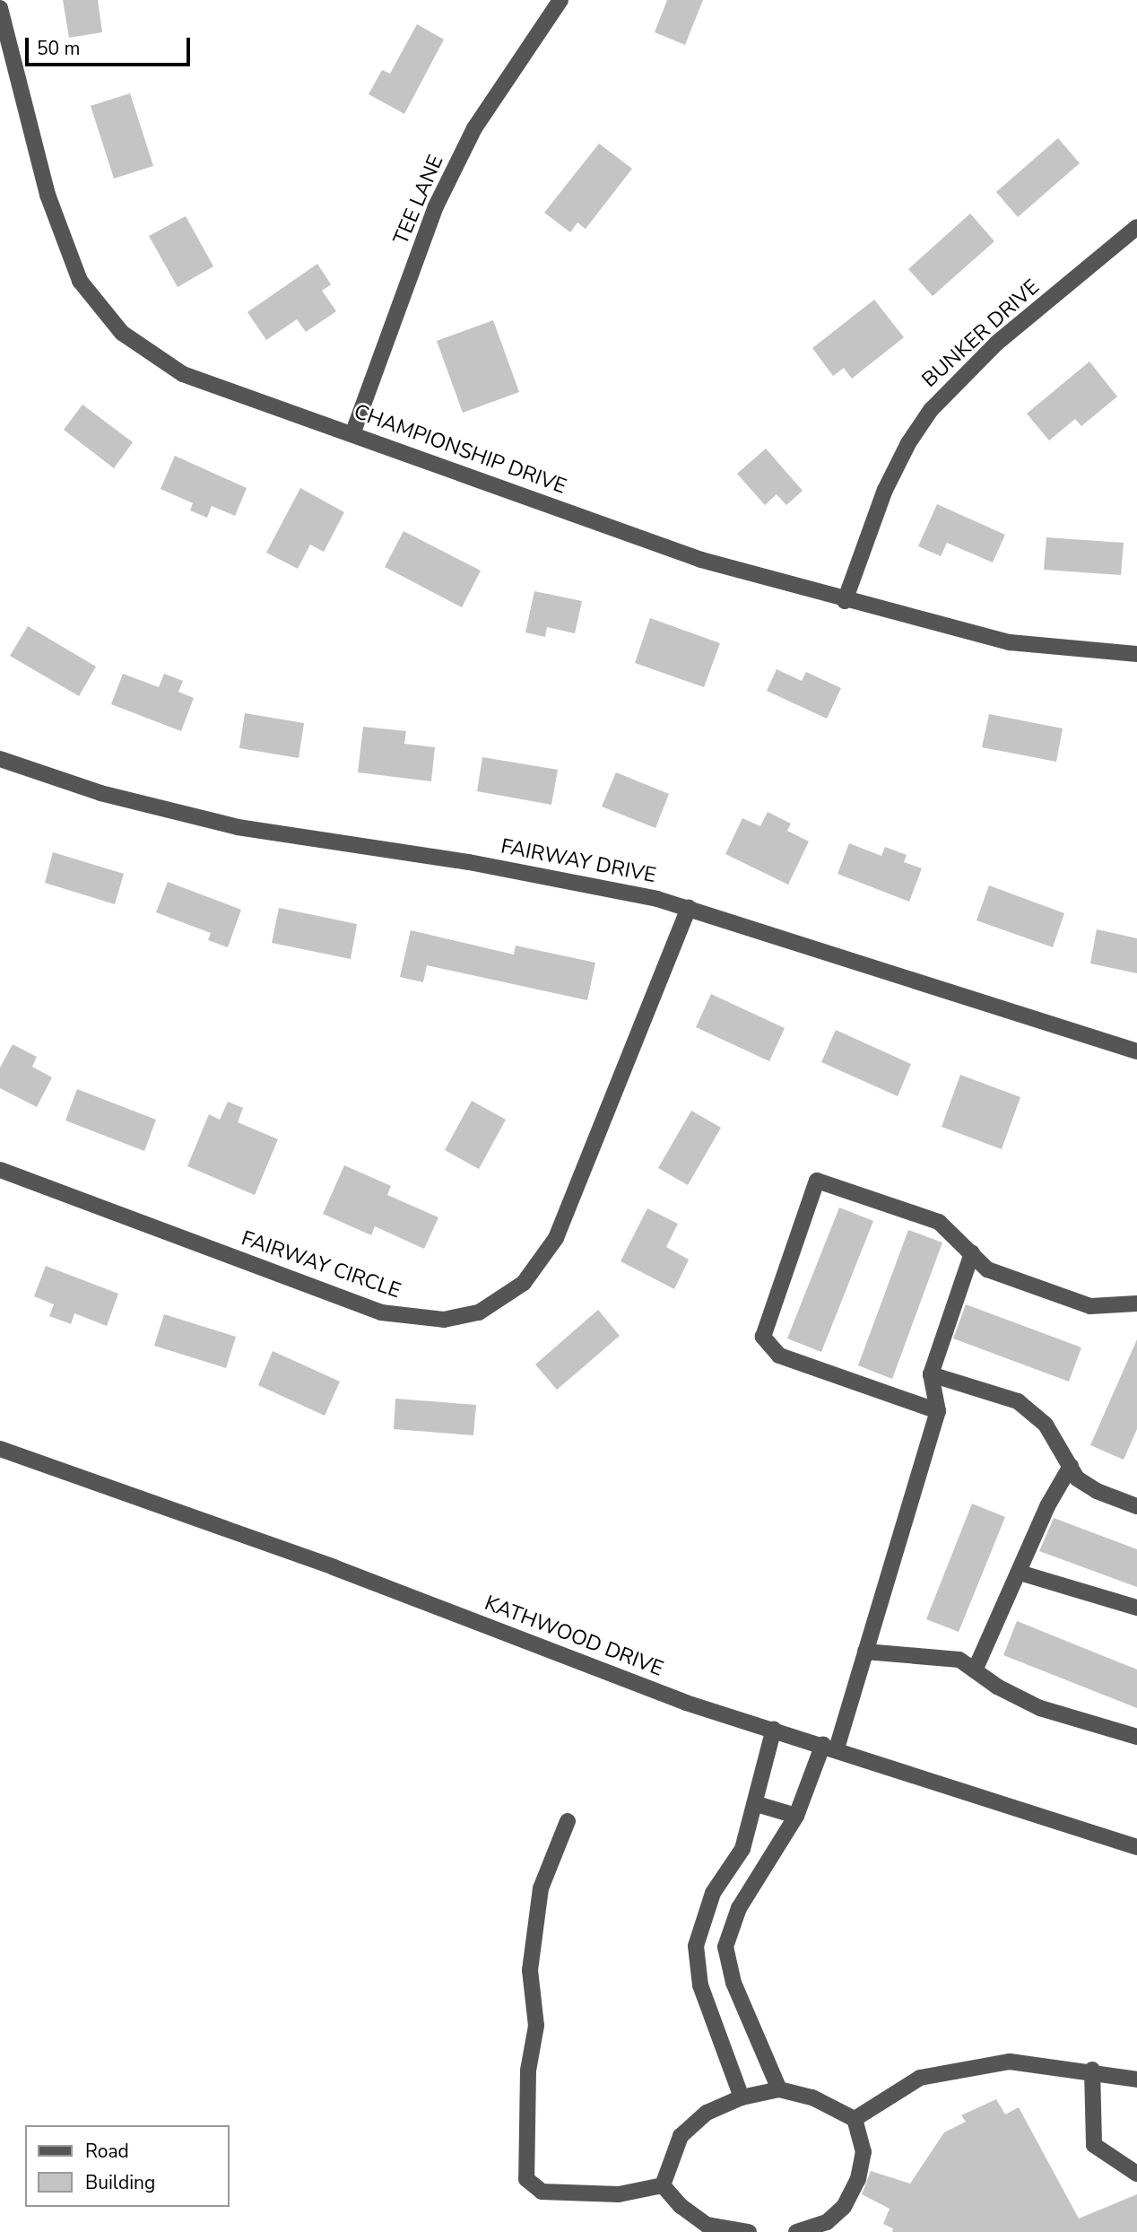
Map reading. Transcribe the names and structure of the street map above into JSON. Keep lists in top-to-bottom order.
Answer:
{
  "streets": {
    "street": [
      "TEE LANE",
      "BUNKER DRIVE",
      "CHAMPIONSHIP DRIVE",
      "FAIRWAY DRIVE",
      "FAIRWAY CIRCLE",
      "KATHWOOD DRIVE"
    ]
  },
  "crossings": [
    ["TEE LANE", "CHAMPIONSHIP DRIVE"],
    ["BUNKER DRIVE", "CHAMPIONSHIP DRIVE"],
    ["FAIRWAY DRIVE", "FAIRWAY CIRCLE"]
  ],
  "legend": ["Road", "Building"],
  "scale_bar": "50 m"
}
